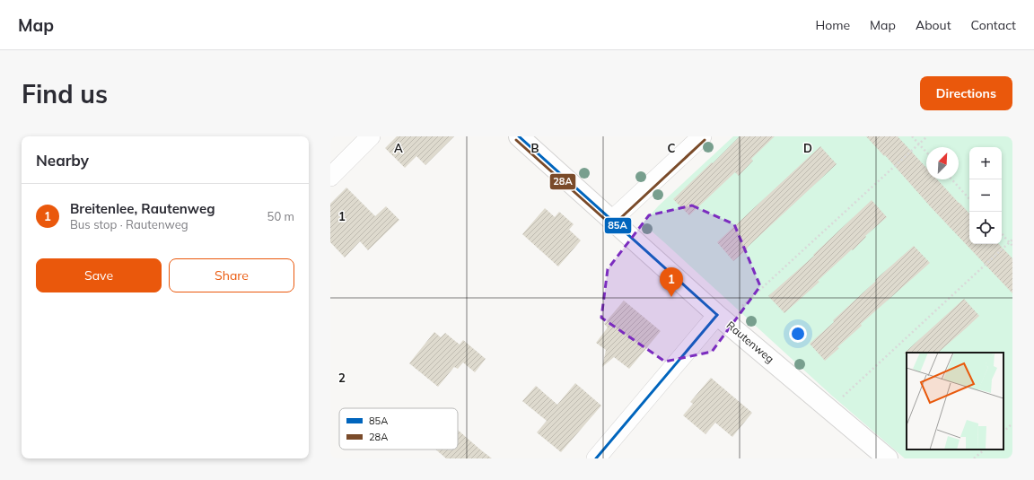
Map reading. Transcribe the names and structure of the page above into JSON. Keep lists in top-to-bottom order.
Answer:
{
  "streets": {
    "street": ["Rautenweg"]
  },
  "lines": ["transit line 85A", "transit line 28A"],
  "legend": ["85A", "28A"],
  "north": "top right",
  "page": {
    "header": "Map",
    "nav": [
      "Home",
      "Map",
      "About",
      "Contact"
    ],
    "buttons": [
      "Directions",
      ["Save", "Share"]
    ],
    "title": "Find us",
    "heading": "Nearby",
    "map_buttons": ["+", "−"],
    "list": [
      {
        "mark": "1",
        "name": "Breitenlee, Rautenweg",
        "note": "Bus stop · Rautenweg",
        "value": "50 m"
      }
    ],
    "pins": "1"
  },
  "grid": {
    "columns": [
      "A",
      "B",
      "C",
      "D"
    ],
    "rows": ["1", "2"]
  }
}
